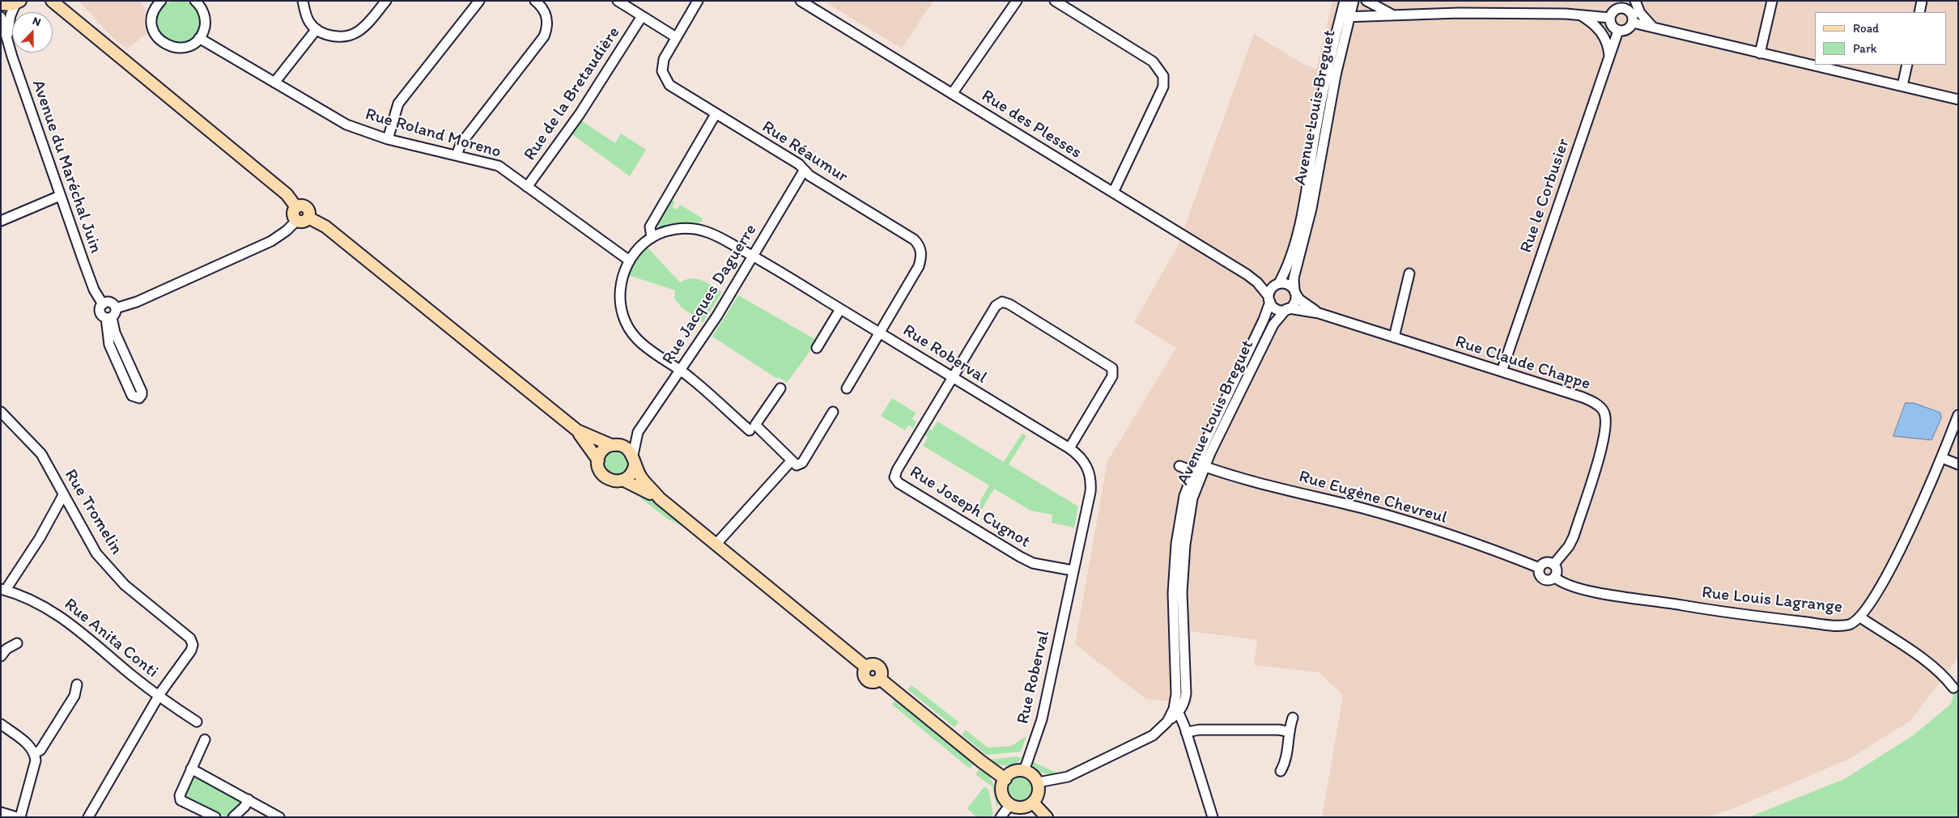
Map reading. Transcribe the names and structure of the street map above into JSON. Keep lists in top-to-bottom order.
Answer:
{
  "streets": {
    "street": [
      "Rue de la Bretaudière",
      "Avenue Louis Breguet",
      "Rue des Plesses",
      "Rue Roland Moreno",
      "Rue Réaumur",
      "Avenue du Maréchal Juin",
      "Rue le Corbusier",
      "Rue Jacques Daguerre",
      "Rue Roberval",
      "Rue Claude Chappe",
      "Rue Eugène Chevreul",
      "Rue Joseph Cugnot",
      "Rue Tromelin",
      "Rue Louis Lagrange",
      "Rue Anita Conti"
    ]
  },
  "crossings": [
    ["Rue de la Bretaudière", "Rue Roland Moreno"],
    ["Avenue Louis Breguet", "Rue des Plesses"],
    ["Avenue Louis Breguet", "Rue Claude Chappe"],
    ["Avenue Louis Breguet", "Rue Eugène Chevreul"],
    ["Rue des Plesses", "Rue Claude Chappe"],
    ["Rue Roland Moreno", "Rue Roberval"],
    ["Rue Réaumur", "Rue Jacques Daguerre"],
    ["Rue Réaumur", "Rue Roberval"],
    ["Rue le Corbusier", "Rue Claude Chappe"],
    ["Rue Jacques Daguerre", "Rue Roberval"],
    ["Rue Roberval", "Rue Joseph Cugnot"],
    ["Rue Claude Chappe", "Rue Eugène Chevreul"],
    ["Rue Claude Chappe", "Rue Louis Lagrange"],
    ["Rue Eugène Chevreul", "Rue Louis Lagrange"],
    ["Rue Tromelin", "Rue Anita Conti"]
  ],
  "legend": ["Road", "Park"],
  "north": "top"
}
